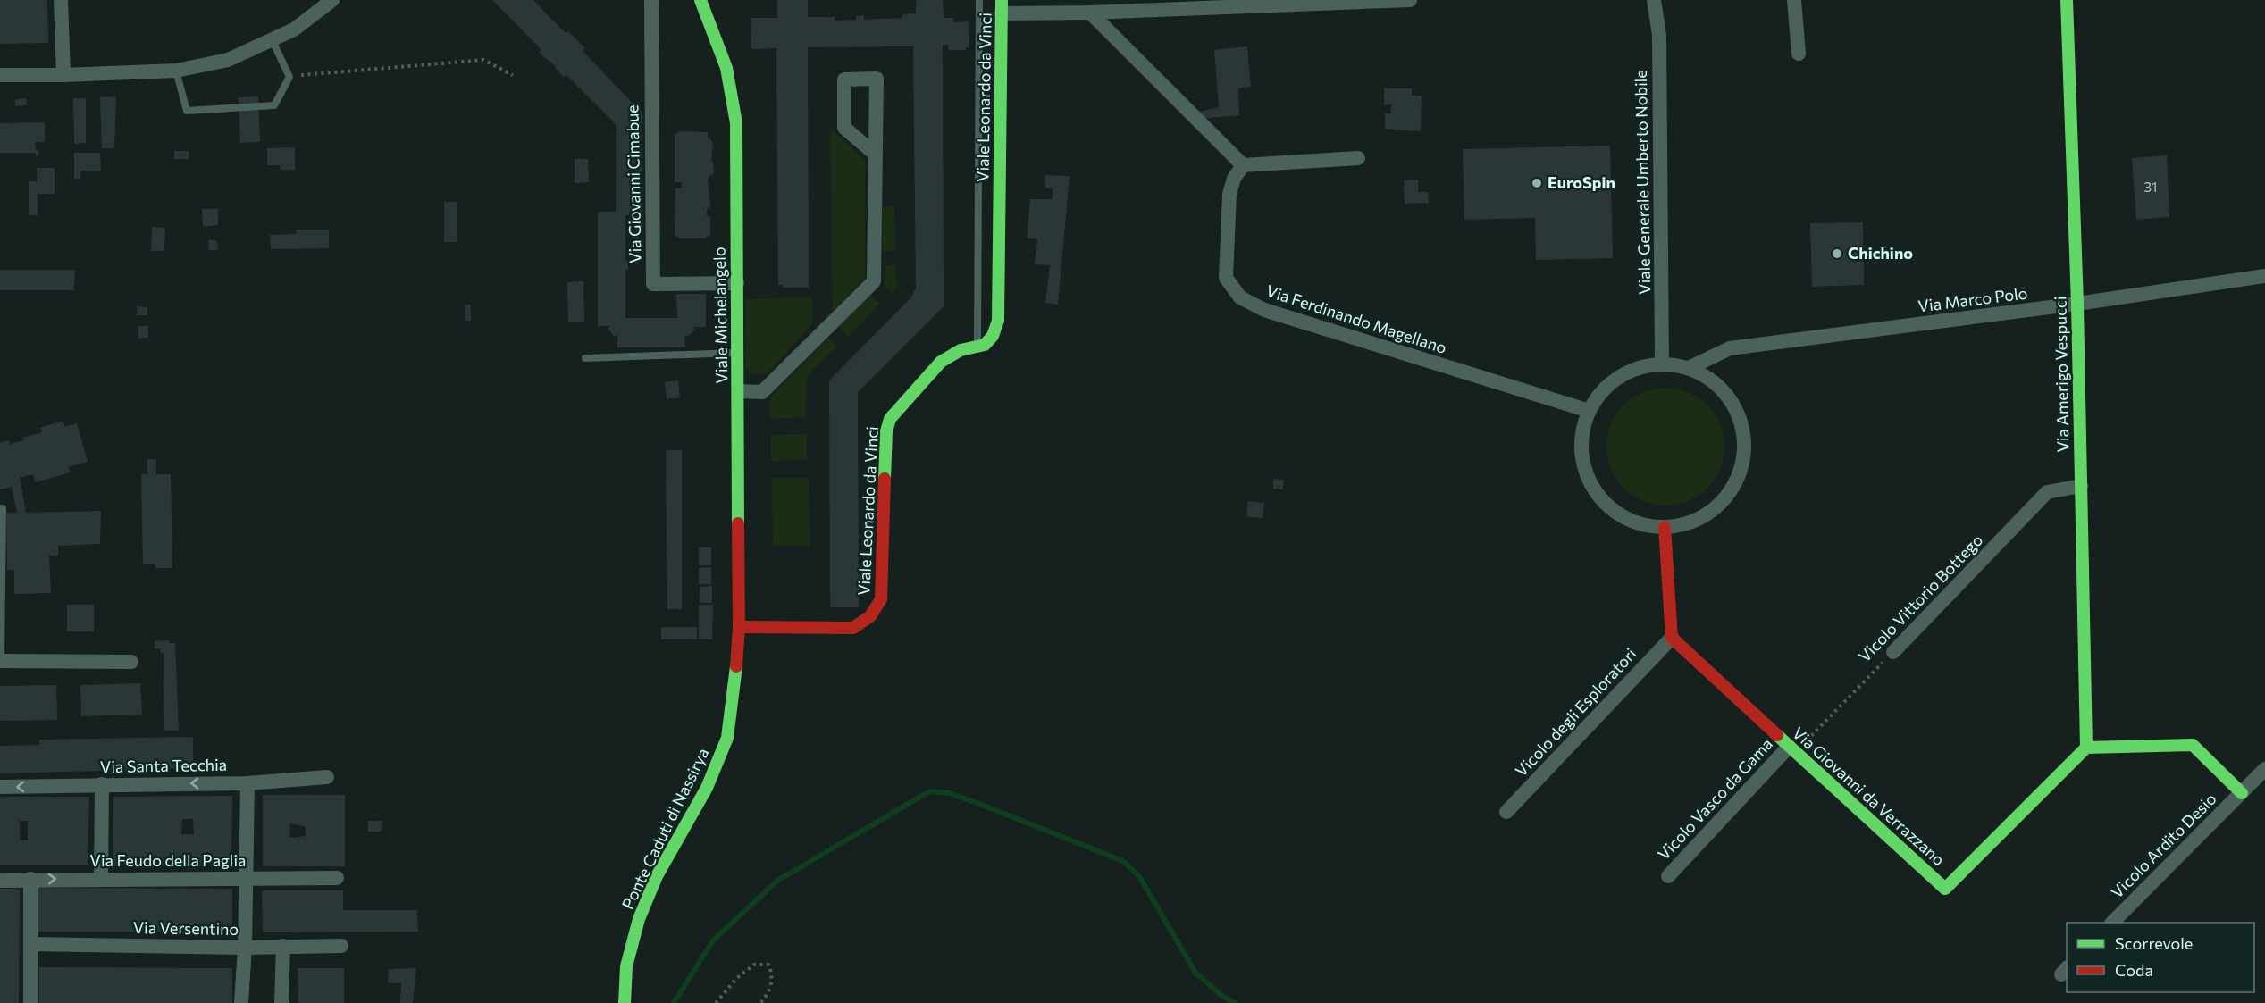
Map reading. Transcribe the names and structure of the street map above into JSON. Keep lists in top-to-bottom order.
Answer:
{
  "streets": {
    "street": [
      "Viale Leonardo da Vinci",
      "Viale Generale Umberto Nobile",
      "Via Giovanni Cimabue",
      "Via Marco Polo",
      "Viale Michelangelo",
      "Via Ferdinando Magellano",
      "Via Amerigo Vespucci",
      "Vicolo Vittorio Bottego",
      "Vicolo degli Esploratori",
      "Via Santa Tecchia",
      "Via Giovanni da Verrazzano",
      "Vicolo Vasco da Gama",
      "Ponte Caduti di Nassirya",
      "Vicolo Ardito Desio",
      "Via Feudo della Paglia",
      "Via Versentino"
    ]
  },
  "crossings": [
    ["Viale Leonardo da Vinci", "Viale Michelangelo"],
    ["Viale Leonardo da Vinci", "Ponte Caduti di Nassirya"],
    ["Viale Generale Umberto Nobile", "Via Marco Polo"],
    ["Viale Generale Umberto Nobile", "Via Ferdinando Magellano"],
    ["Via Giovanni Cimabue", "Viale Michelangelo"],
    ["Via Marco Polo", "Via Ferdinando Magellano"],
    ["Via Marco Polo", "Via Amerigo Vespucci"],
    ["Viale Michelangelo", "Ponte Caduti di Nassirya"],
    ["Via Amerigo Vespucci", "Vicolo Vittorio Bottego"],
    ["Via Amerigo Vespucci", "Via Giovanni da Verrazzano"],
    ["Vicolo Vittorio Bottego", "Via Giovanni da Verrazzano"],
    ["Vicolo Vittorio Bottego", "Vicolo Vasco da Gama"],
    ["Vicolo degli Esploratori", "Via Giovanni da Verrazzano"],
    ["Via Giovanni da Verrazzano", "Vicolo Vasco da Gama"]
  ],
  "places": ["EuroSpin", "Chichino"],
  "house_numbers": ["31"],
  "legend": ["Scorrevole", "Coda"]
}
